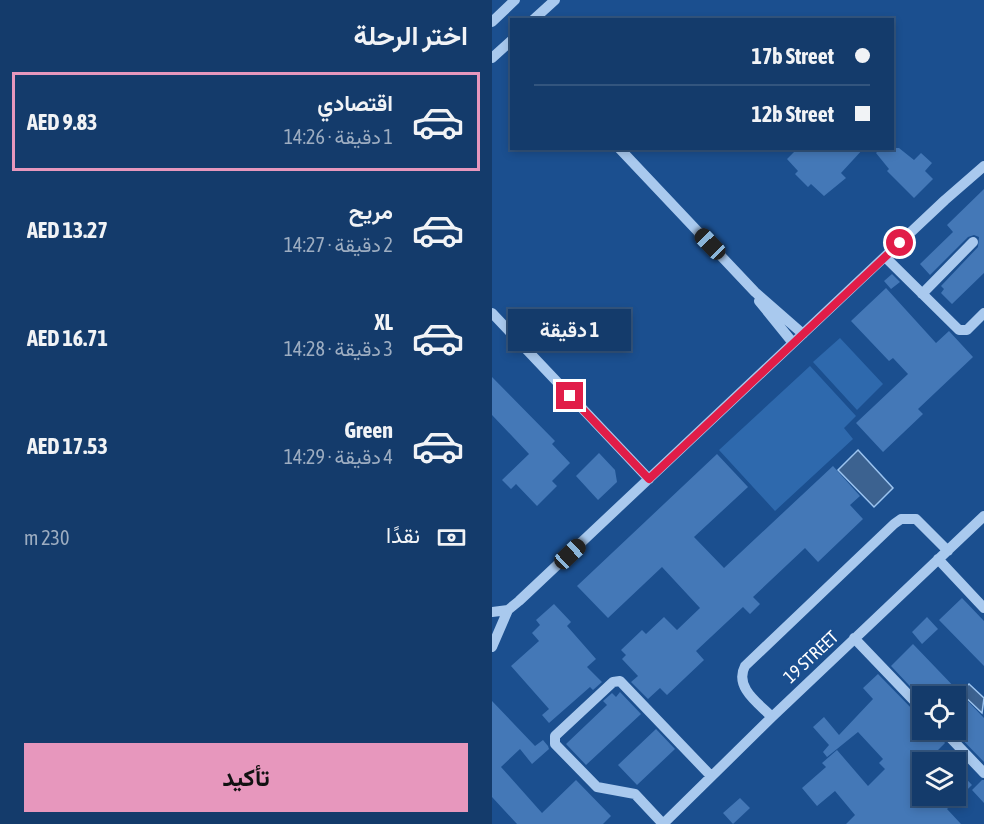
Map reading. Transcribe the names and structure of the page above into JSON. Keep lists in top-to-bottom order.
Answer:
{
  "streets": {
    "street": ["19 STREET"]
  },
  "page": {
    "heading": "اختر الرحلة",
    "banner": ["17b Street", "12b Street"],
    "list": [
      {
        "name": "اقتصادي",
        "note": "1 دقيقة · 14:26",
        "value": "AED 9.83"
      },
      {
        "name": "مريح",
        "note": "2 دقيقة · 14:27",
        "value": "AED 13.27"
      },
      {
        "name": "XL",
        "note": "3 دقيقة · 14:28",
        "value": "AED 16.71"
      },
      {
        "name": "Green",
        "note": "4 دقيقة · 14:29",
        "value": "AED 17.53"
      }
    ],
    "bubble": "1 دقيقة",
    "pay": ["نقدًا", "230 m"],
    "buttons": "تأكيد"
  }
}
